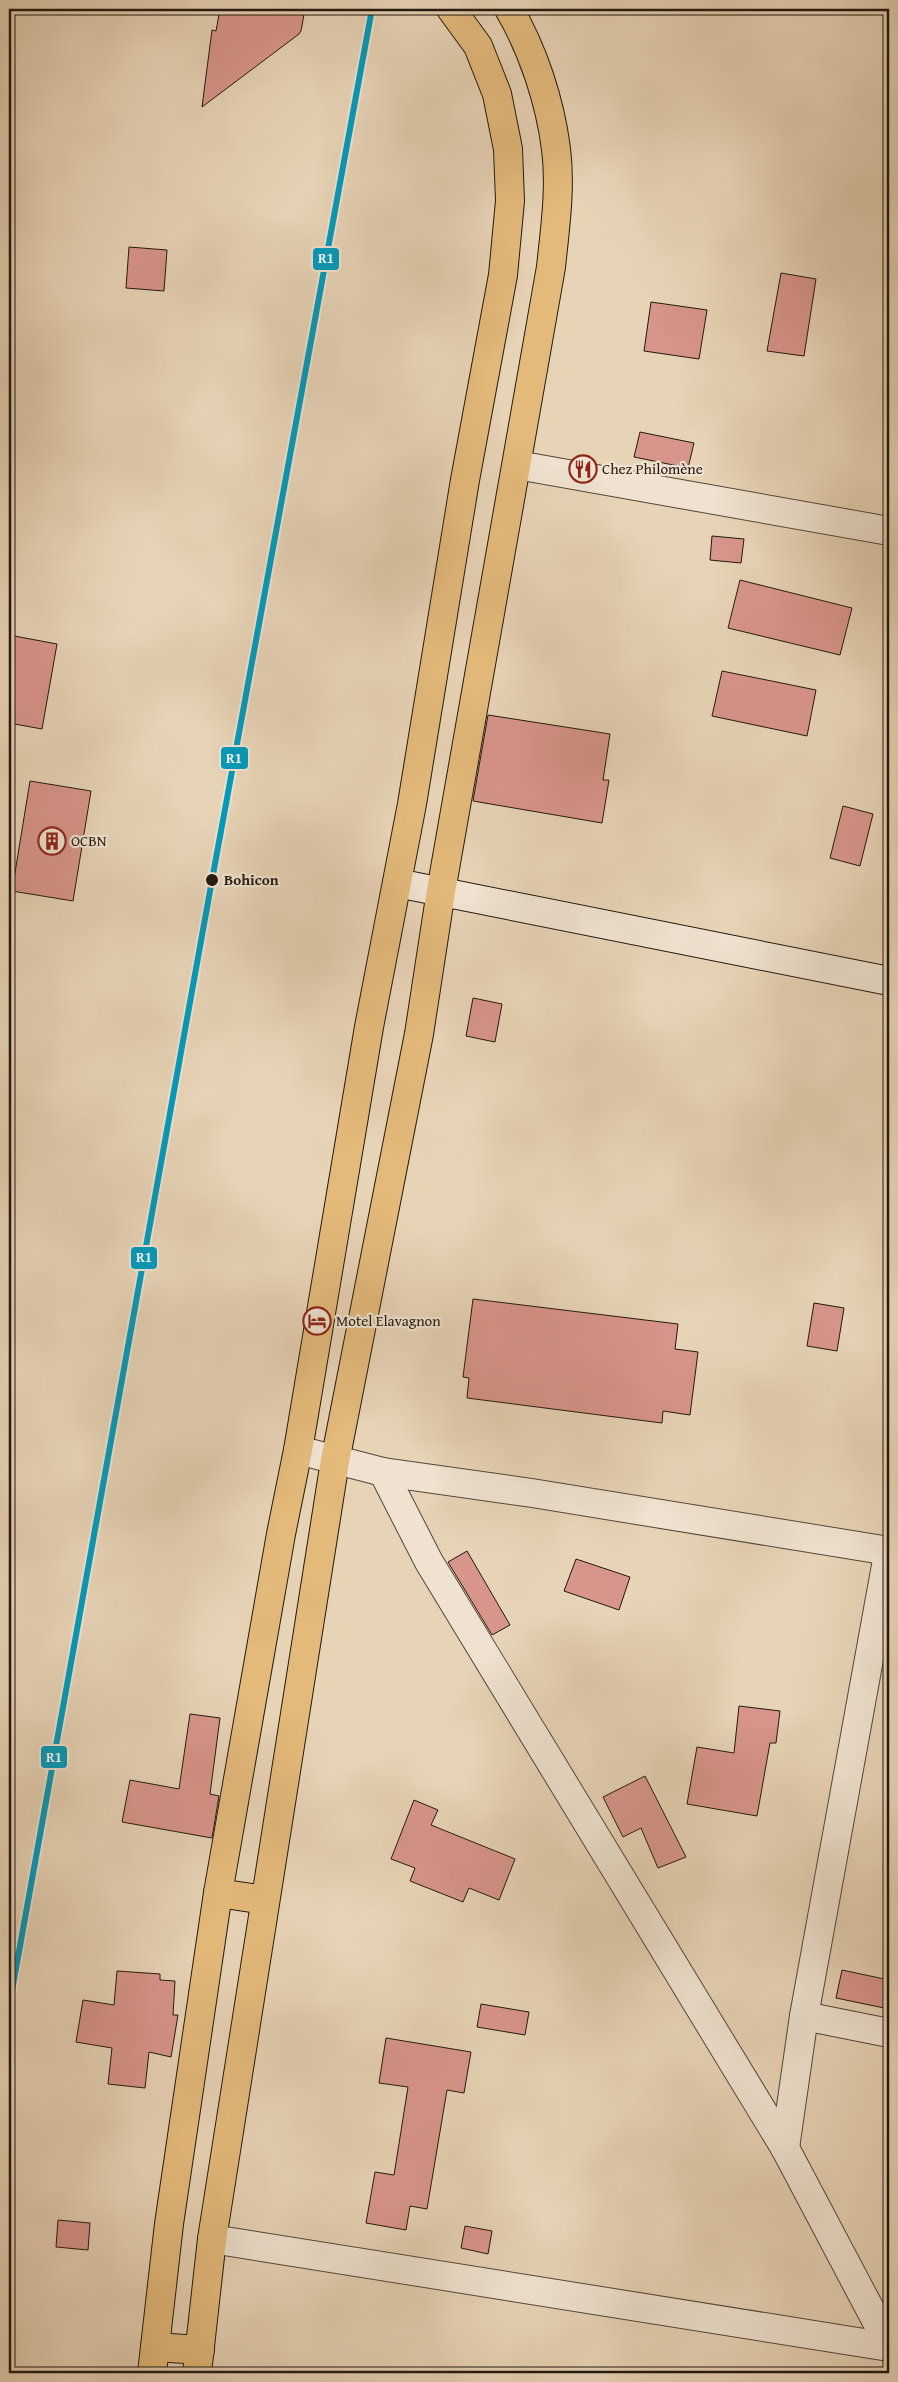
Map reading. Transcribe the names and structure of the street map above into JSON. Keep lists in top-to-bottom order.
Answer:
{
  "places": {
    "restaurant": ["Chez Philomène"],
    "building": ["OCBN"],
    "other": ["Bohicon"],
    "hotel": ["Motel Elavagnon"]
  },
  "lines": ["transit line R1"]
}
